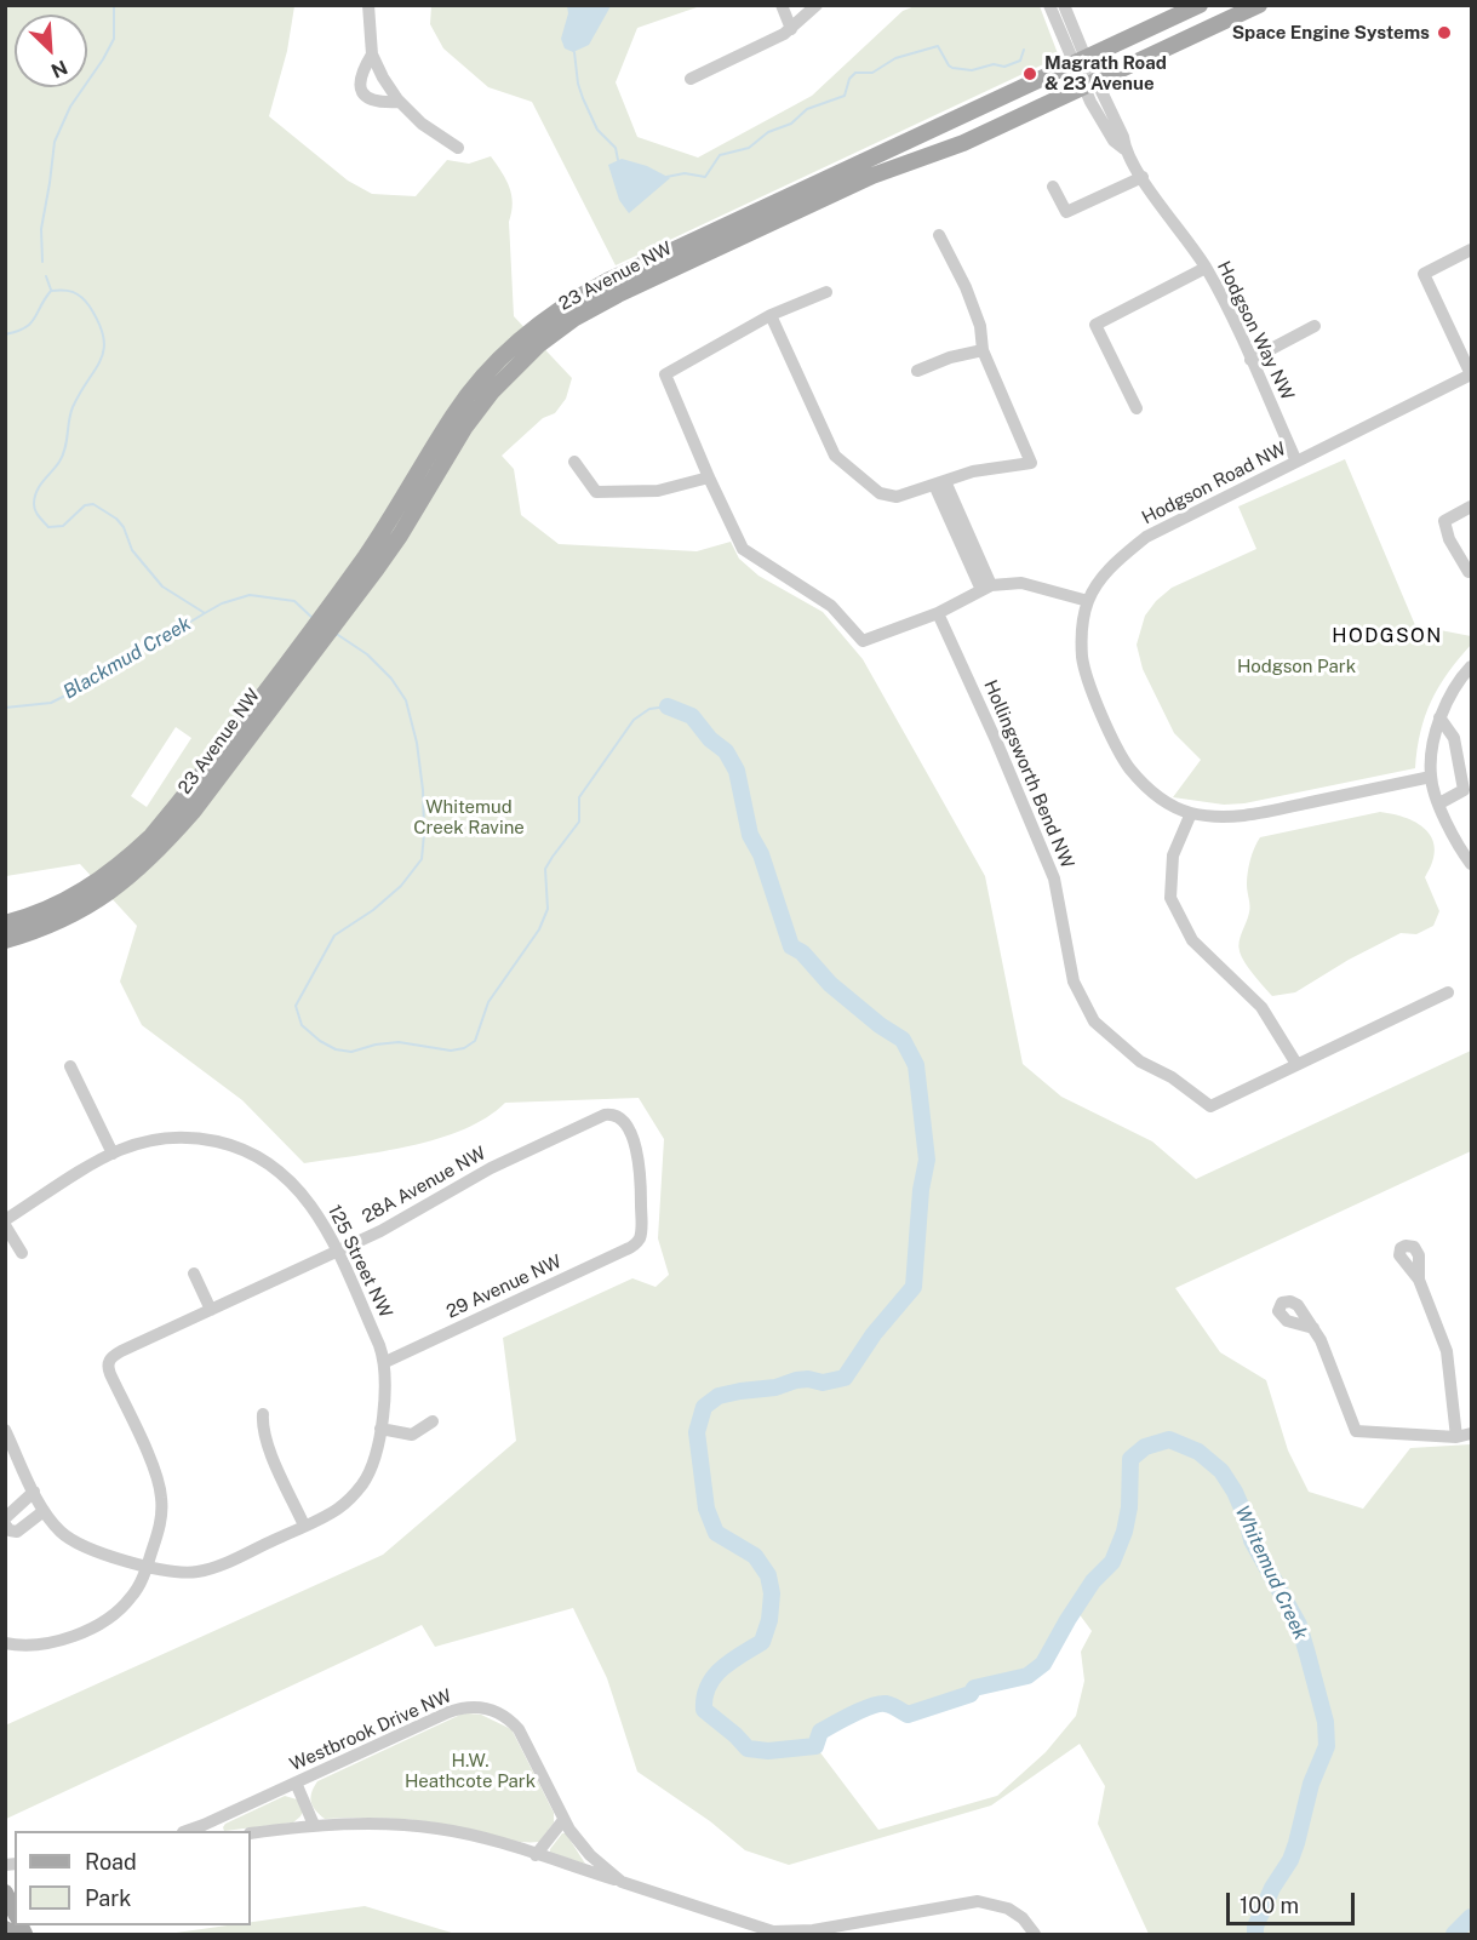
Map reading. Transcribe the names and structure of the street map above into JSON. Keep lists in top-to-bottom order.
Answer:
{
  "streets": {
    "main road": ["23 Avenue NW"],
    "street": [
      "Hodgson Way NW",
      "Hodgson Road NW",
      "Hollingsworth Bend NW",
      "28A Avenue NW",
      "125 Street NW",
      "29 Avenue NW",
      "Westbrook Drive NW"
    ]
  },
  "crossings": [
    ["23 Avenue NW", "Hodgson Way NW"],
    ["Hodgson Way NW", "Hodgson Road NW"],
    ["28A Avenue NW", "125 Street NW"],
    ["28A Avenue NW", "29 Avenue NW"],
    ["125 Street NW", "29 Avenue NW"]
  ],
  "districts": ["HODGSON"],
  "water": ["Blackmud Creek", "Whitemud Creek"],
  "parks": ["Hodgson Park", "Whitemud Creek Ravine", "H.W. Heathcote Park"],
  "places": ["Space Engine Systems", "Magrath Road & 23 Avenue"],
  "legend": ["Road", "Park"],
  "scale_bar": "100 m",
  "north": "bottom right"
}
